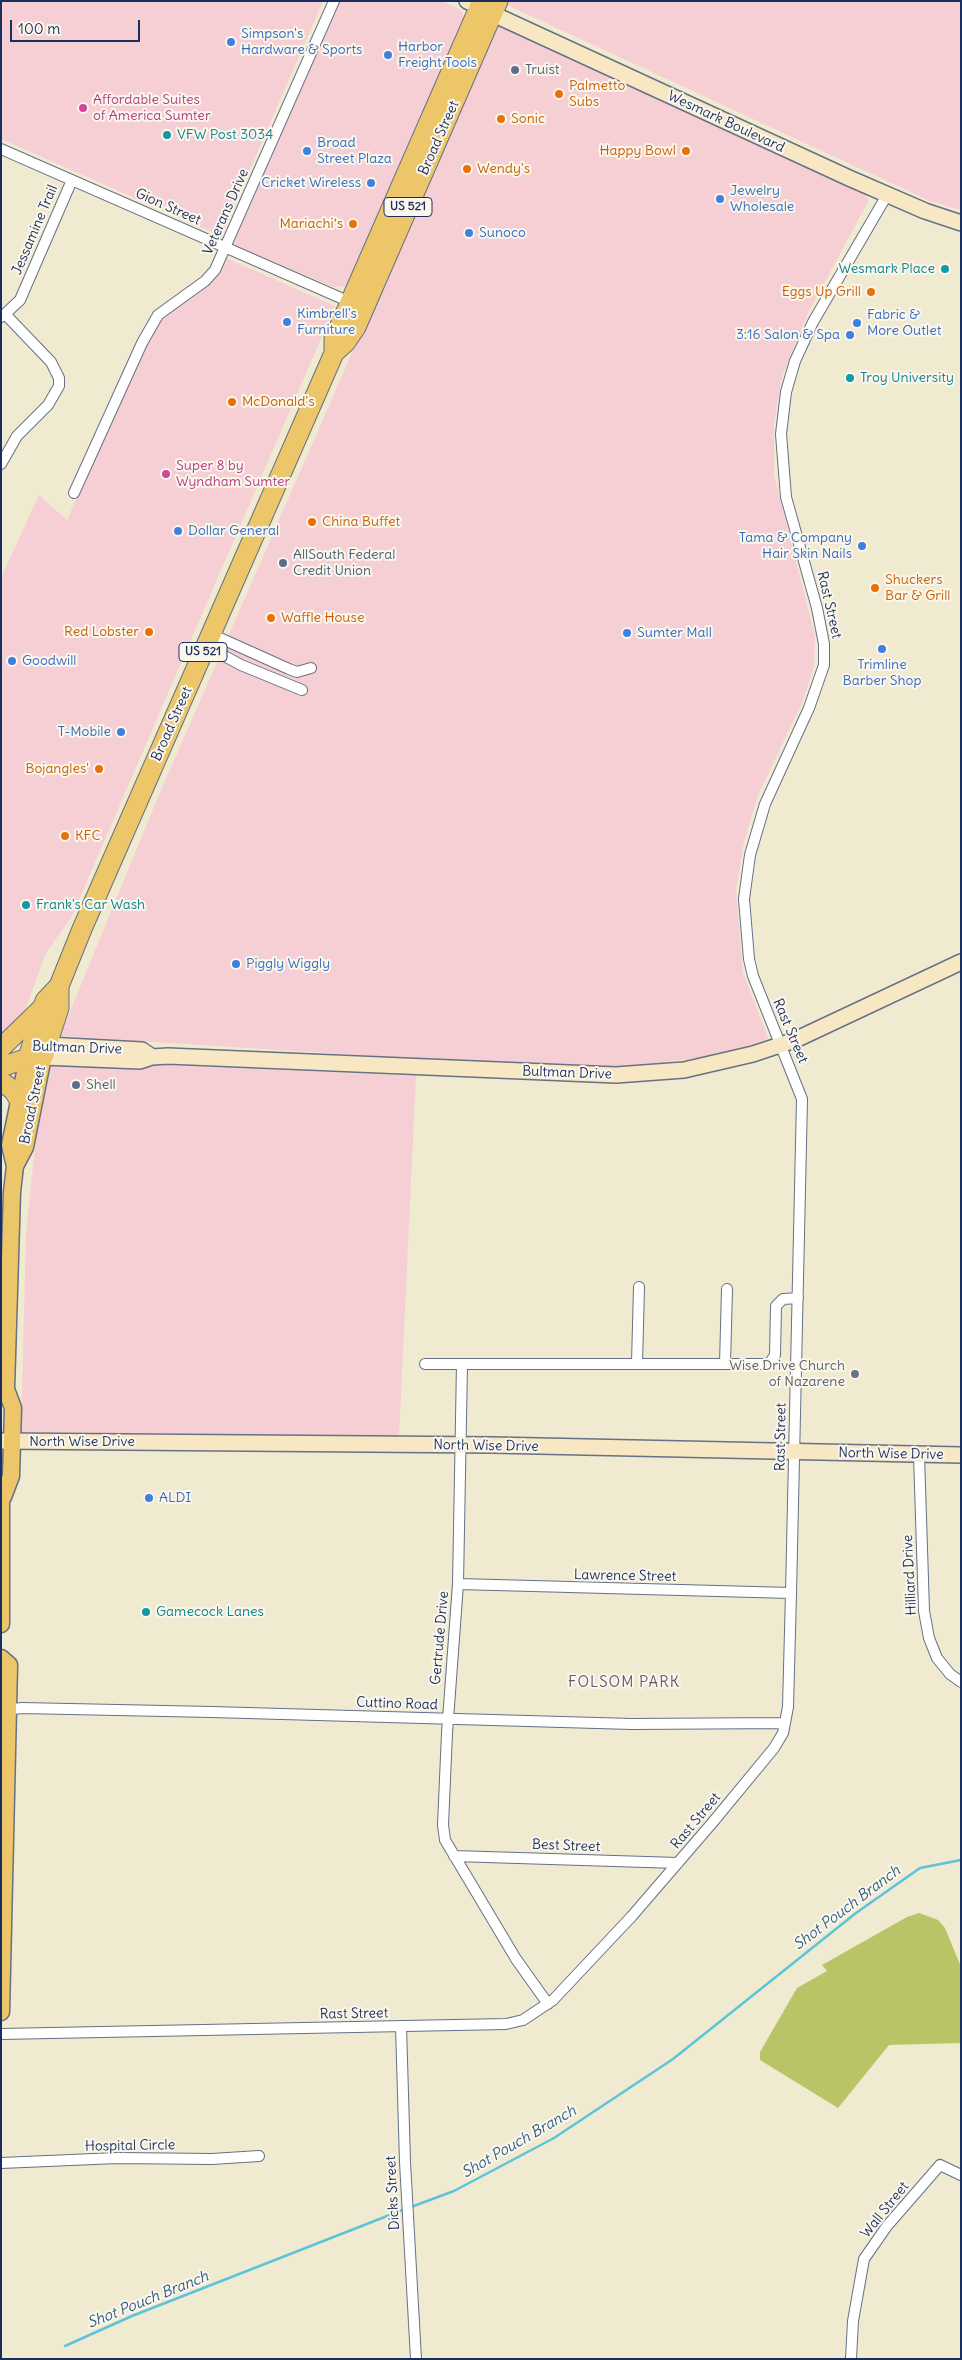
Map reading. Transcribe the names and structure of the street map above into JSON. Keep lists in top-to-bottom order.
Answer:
{
  "streets": {
    "highway": ["Broad Street", "US 521", "Bultman Drive"],
    "street": [
      "Wesmark Boulevard",
      "Gion Street",
      "Veterans Drive",
      "Jessamine Trail",
      "Rast Street",
      "North Wise Drive",
      "Hilliard Drive",
      "Lawrence Street",
      "Gertrude Drive",
      "Cuttino Road",
      "Best Street",
      "Hospital Circle",
      "Dicks Street",
      "Wall Street"
    ]
  },
  "crossings": [
    ["Wesmark Boulevard", "Broad Street"],
    ["Wesmark Boulevard", "Rast Street"],
    ["Broad Street", "Gion Street"],
    ["Broad Street", "US 521"],
    ["Broad Street", "Bultman Drive"],
    ["Broad Street", "North Wise Drive"],
    ["Gion Street", "Veterans Drive"],
    ["Gion Street", "Jessamine Trail"],
    ["Rast Street", "Bultman Drive"],
    ["Rast Street", "North Wise Drive"],
    ["Rast Street", "Lawrence Street"],
    ["Rast Street", "Gertrude Drive"],
    ["Rast Street", "Cuttino Road"],
    ["Rast Street", "Best Street"],
    ["Rast Street", "Dicks Street"],
    ["North Wise Drive", "Hilliard Drive"],
    ["North Wise Drive", "Gertrude Drive"],
    ["Lawrence Street", "Gertrude Drive"],
    ["Gertrude Drive", "Cuttino Road"],
    ["Gertrude Drive", "Best Street"]
  ],
  "districts": ["FOLSOM PARK"],
  "water": ["Shot Pouch Branch"],
  "places": [
    "Simpson's Hardware & Sports",
    "Harbor Freight Tools",
    "Truist",
    "Palmetto Subs",
    "Affordable Suites of America Sumter",
    "Sonic",
    "VFW Post 3034",
    "Broad Street Plaza",
    "Happy Bowl",
    "Wendy's",
    "Cricket Wireless",
    "Jewelry Wholesale",
    "Mariachi’s",
    "Sunoco",
    "Wesmark Place",
    "Eggs Up Grill",
    "Kimbrell's Furniture",
    "Fabric & More Outlet",
    "3:16 Salon & Spa",
    "Troy University",
    "McDonald's",
    "Super 8 by Wyndham Sumter",
    "China Buffet",
    "Dollar General",
    "Tama & Company Hair Skin Nails",
    "AllSouth Federal Credit Union",
    "Shuckers Bar & Grill",
    "Waffle House",
    "Red Lobster",
    "Sumter Mall",
    "Trimline Barber Shop",
    "Goodwill",
    "T-Mobile",
    "Bojangles'",
    "KFC",
    "Frank's Car Wash",
    "Piggly Wiggly",
    "Shell",
    "Wise Drive Church of Nazarene",
    "ALDI",
    "Gamecock Lanes"
  ],
  "scale_bar": "100 m"
}
